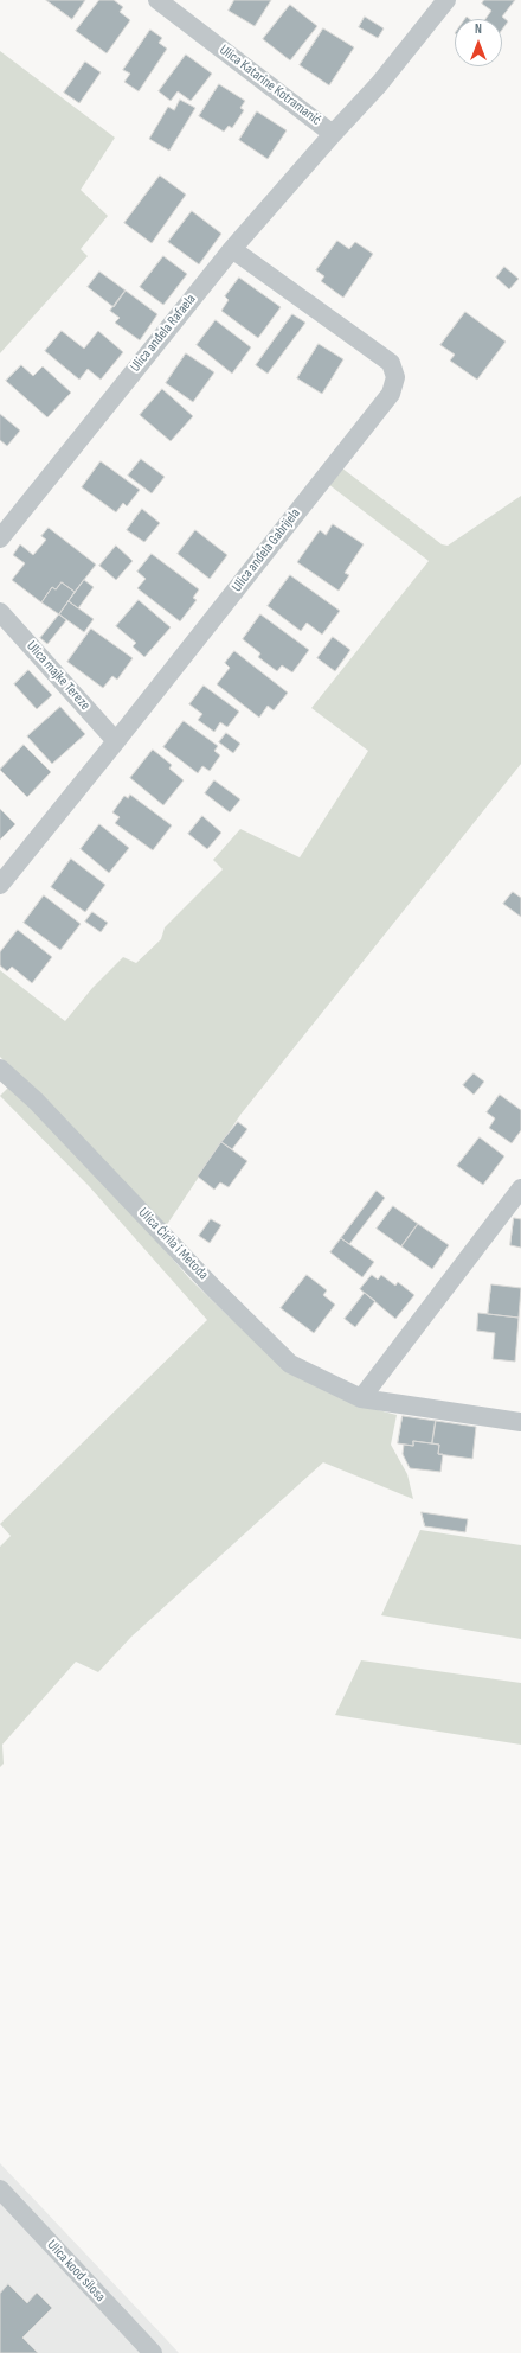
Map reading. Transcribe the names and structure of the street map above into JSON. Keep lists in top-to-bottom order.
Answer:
{
  "streets": {
    "street": [
      "Ulica Katarine Kotramanić",
      "Ulica anđela Rafaela",
      "Ulica anđela Gabrijela",
      "Ulica majke Tereze",
      "Ulica Ćirila i Metoda",
      "Ulica kood silosa"
    ]
  },
  "crossings": [
    ["Ulica Katarine Kotramanić", "Ulica anđela Rafaela"],
    ["Ulica anđela Rafaela", "Ulica anđela Gabrijela"],
    ["Ulica anđela Gabrijela", "Ulica majke Tereze"]
  ],
  "north": "top"
}
